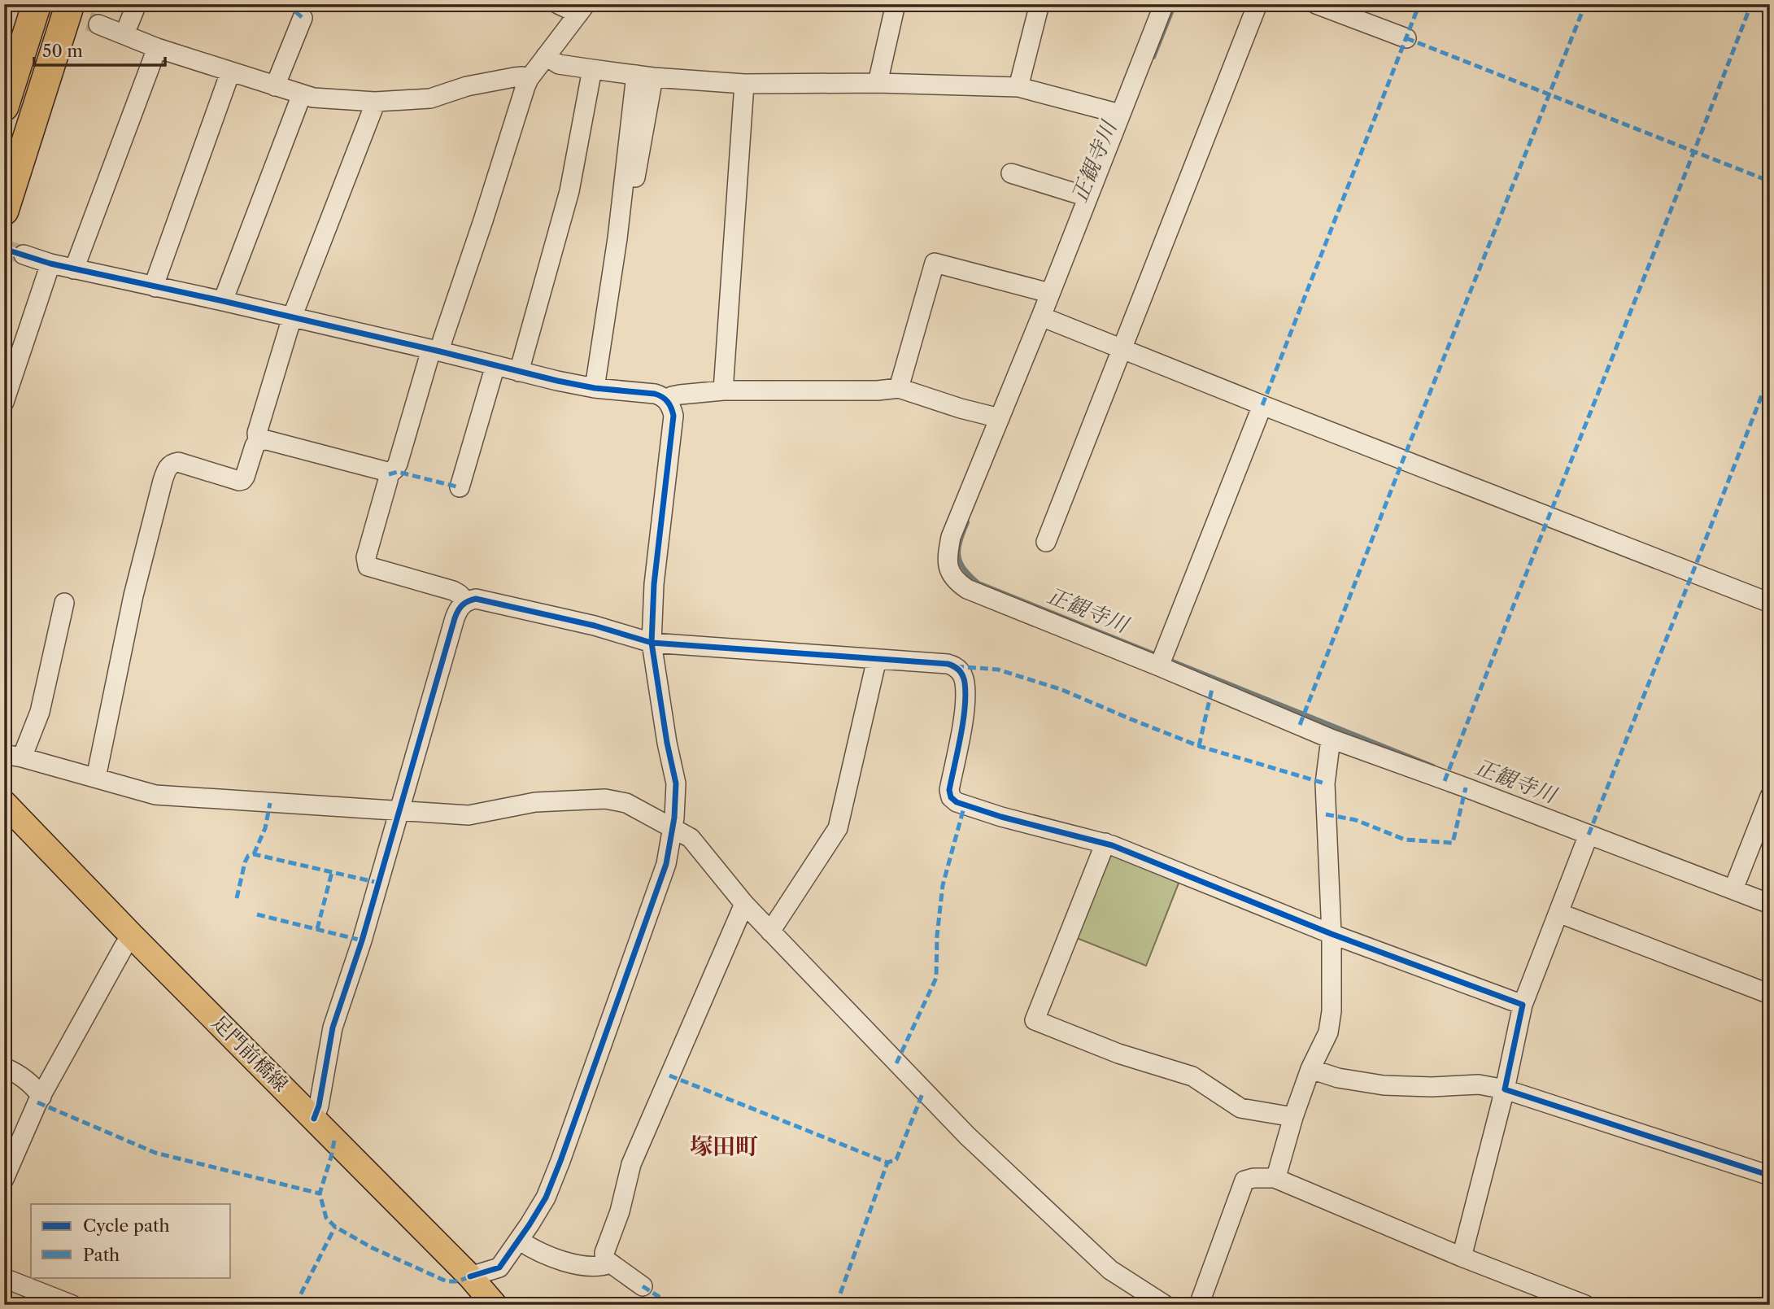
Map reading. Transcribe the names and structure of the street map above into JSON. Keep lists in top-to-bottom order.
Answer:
{
  "streets": {
    "main road": ["足門前橋線"]
  },
  "districts": ["塚田町"],
  "water": ["正観寺川"],
  "legend": ["Cycle path", "Path"],
  "scale_bar": "50 m"
}
